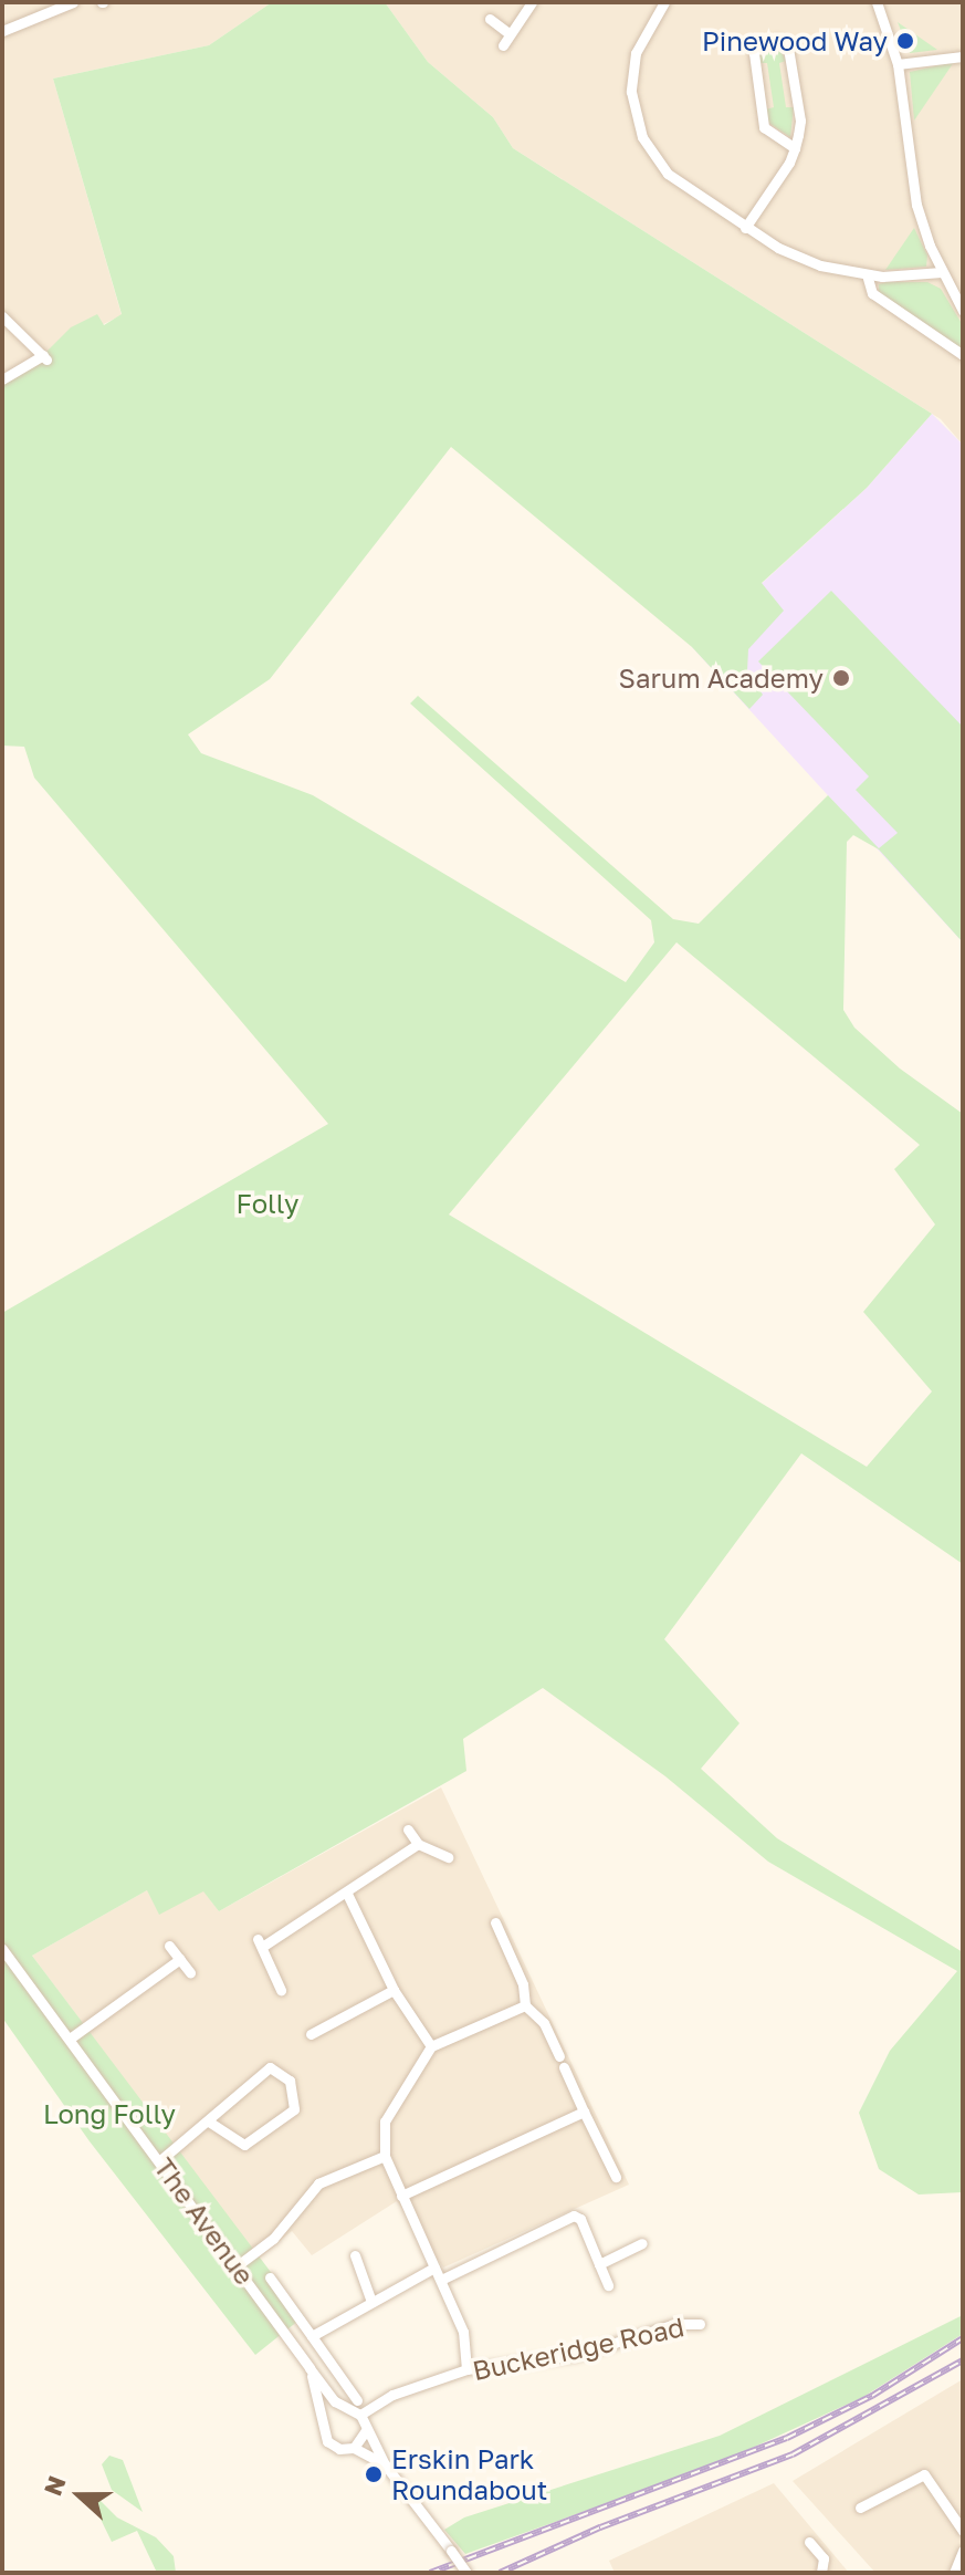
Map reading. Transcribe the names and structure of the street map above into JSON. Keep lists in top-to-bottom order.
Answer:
{
  "streets": {
    "street": ["The Avenue", "Buckeridge Road"]
  },
  "crossings": [
    ["The Avenue", "Buckeridge Road"]
  ],
  "parks": ["Folly", "Long Folly"],
  "places": ["Pinewood Way", "Sarum Academy", "Erskin Park Roundabout"],
  "north": "left"
}
